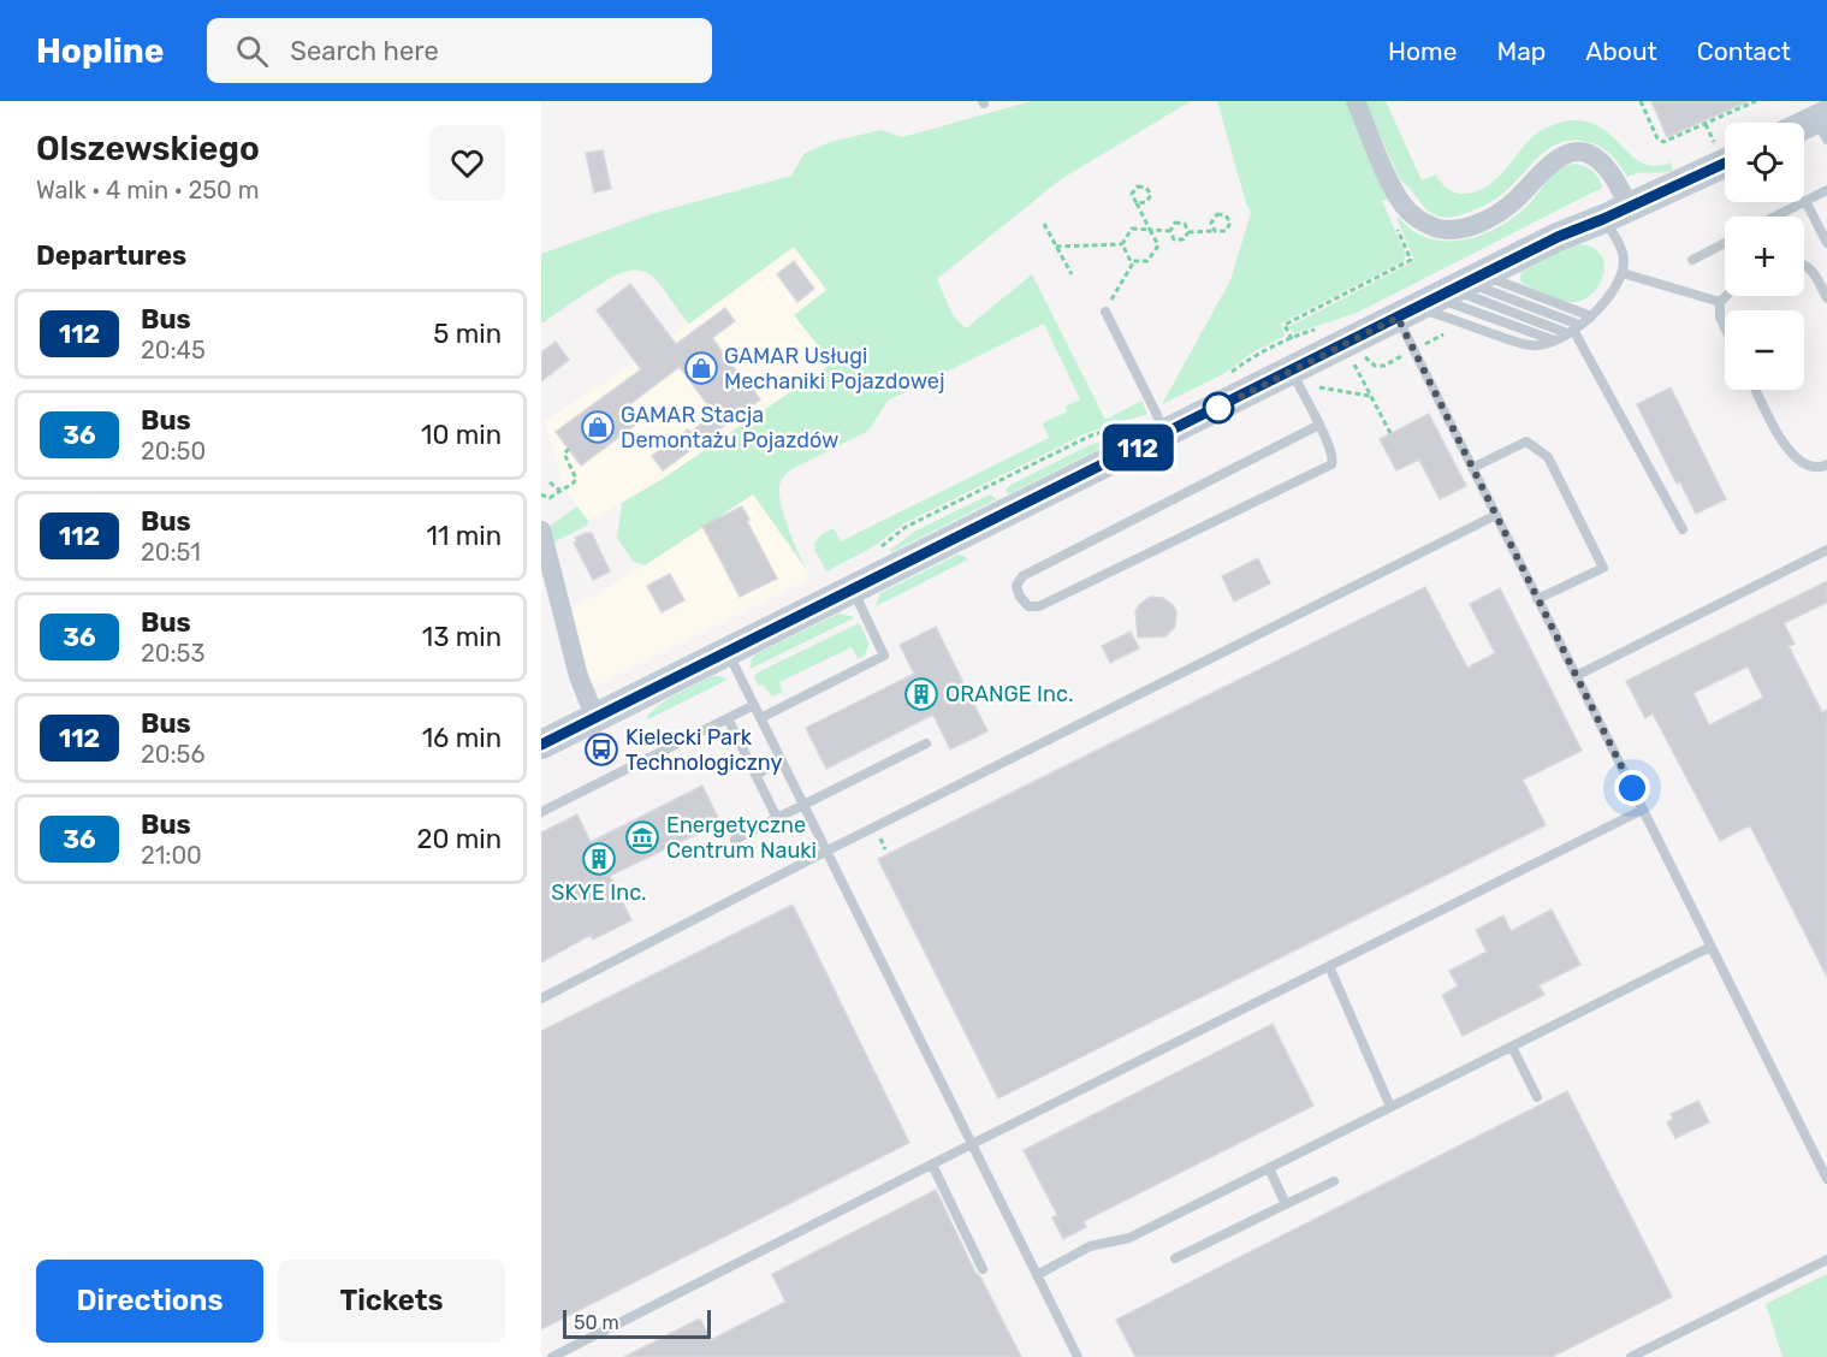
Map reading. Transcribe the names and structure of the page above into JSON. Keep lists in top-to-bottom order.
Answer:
{
  "places": {
    "shop": ["GAMAR Usługi Mechaniki Pojazdowej", "GAMAR Stacja Demontażu Pojazdów"],
    "building": ["ORANGE Inc.", "SKYE Inc."],
    "bus stop": ["Kielecki Park Technologiczny"],
    "museum": ["Energetyczne Centrum Nauki"]
  },
  "lines": ["bus line 112"],
  "scale_bar": "50 m",
  "page": {
    "header": "Hopline",
    "search": "Search here",
    "nav": [
      "Home",
      "Map",
      "About",
      "Contact"
    ],
    "heading": [
      ["Olszewskiego", "Walk · 4 min · 250 m"],
      "Departures"
    ],
    "on_map": "112",
    "map_buttons": ["+", "−"],
    "list": [
      {
        "mark": "112",
        "name": "Bus",
        "note": "20:45",
        "value": "5 min"
      },
      {
        "mark": "36",
        "name": "Bus",
        "note": "20:50",
        "value": "10 min"
      },
      {
        "mark": "112",
        "name": "Bus",
        "note": "20:51",
        "value": "11 min"
      },
      {
        "mark": "36",
        "name": "Bus",
        "note": "20:53",
        "value": "13 min"
      },
      {
        "mark": "112",
        "name": "Bus",
        "note": "20:56",
        "value": "16 min"
      },
      {
        "mark": "36",
        "name": "Bus",
        "note": "21:00",
        "value": "20 min"
      }
    ],
    "buttons": ["Directions", "Tickets"],
    "scale": "50 m"
  }
}
